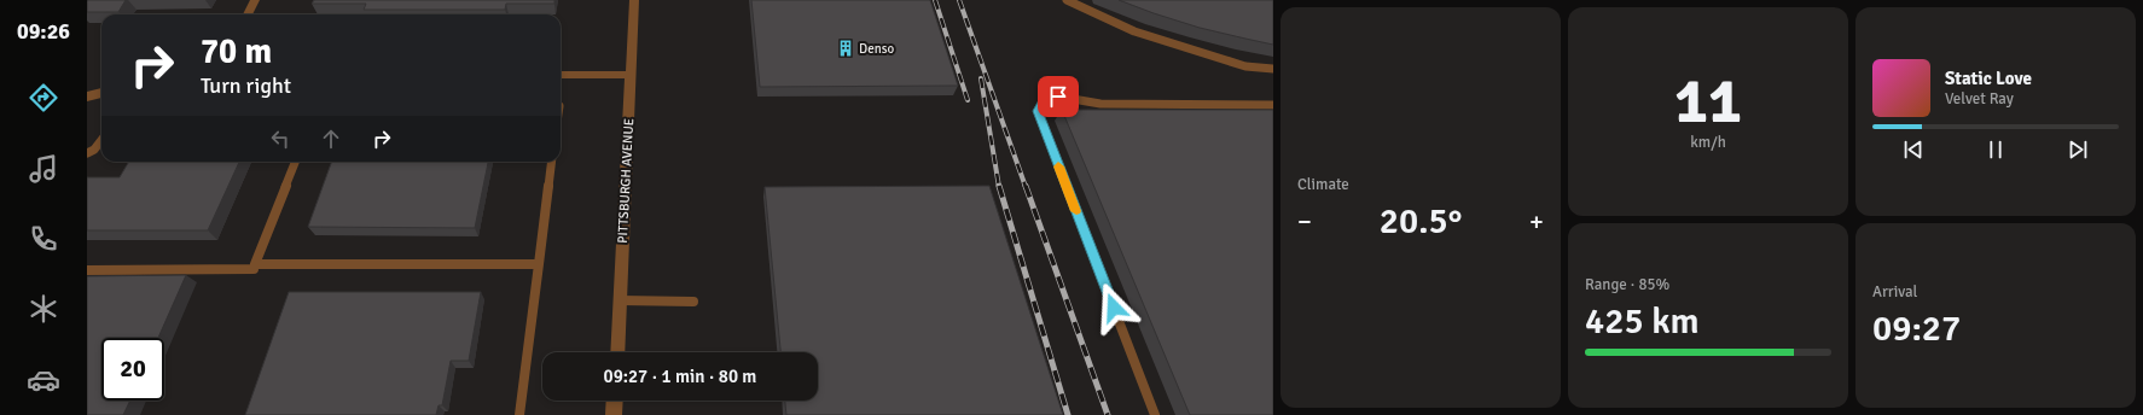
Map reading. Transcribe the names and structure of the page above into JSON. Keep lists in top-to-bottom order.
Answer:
{
  "streets": {
    "street": ["PITTSBURGH AVENUE"]
  },
  "places": {
    "building": ["Denso"]
  },
  "page": {
    "tabs": "09:26",
    "tile": [
      "Climate",
      ["11", "km/h"],
      ["Range · 85%", "425 km"],
      ["Arrival", "09:27"]
    ],
    "turn": ["70 m", "Turn right"],
    "song": ["Static Love", "Velvet Ray"],
    "heat": ["−", "20.5°", "+"],
    "limit": "20",
    "trip": "09:27 · 1 min · 80 m"
  }
}
